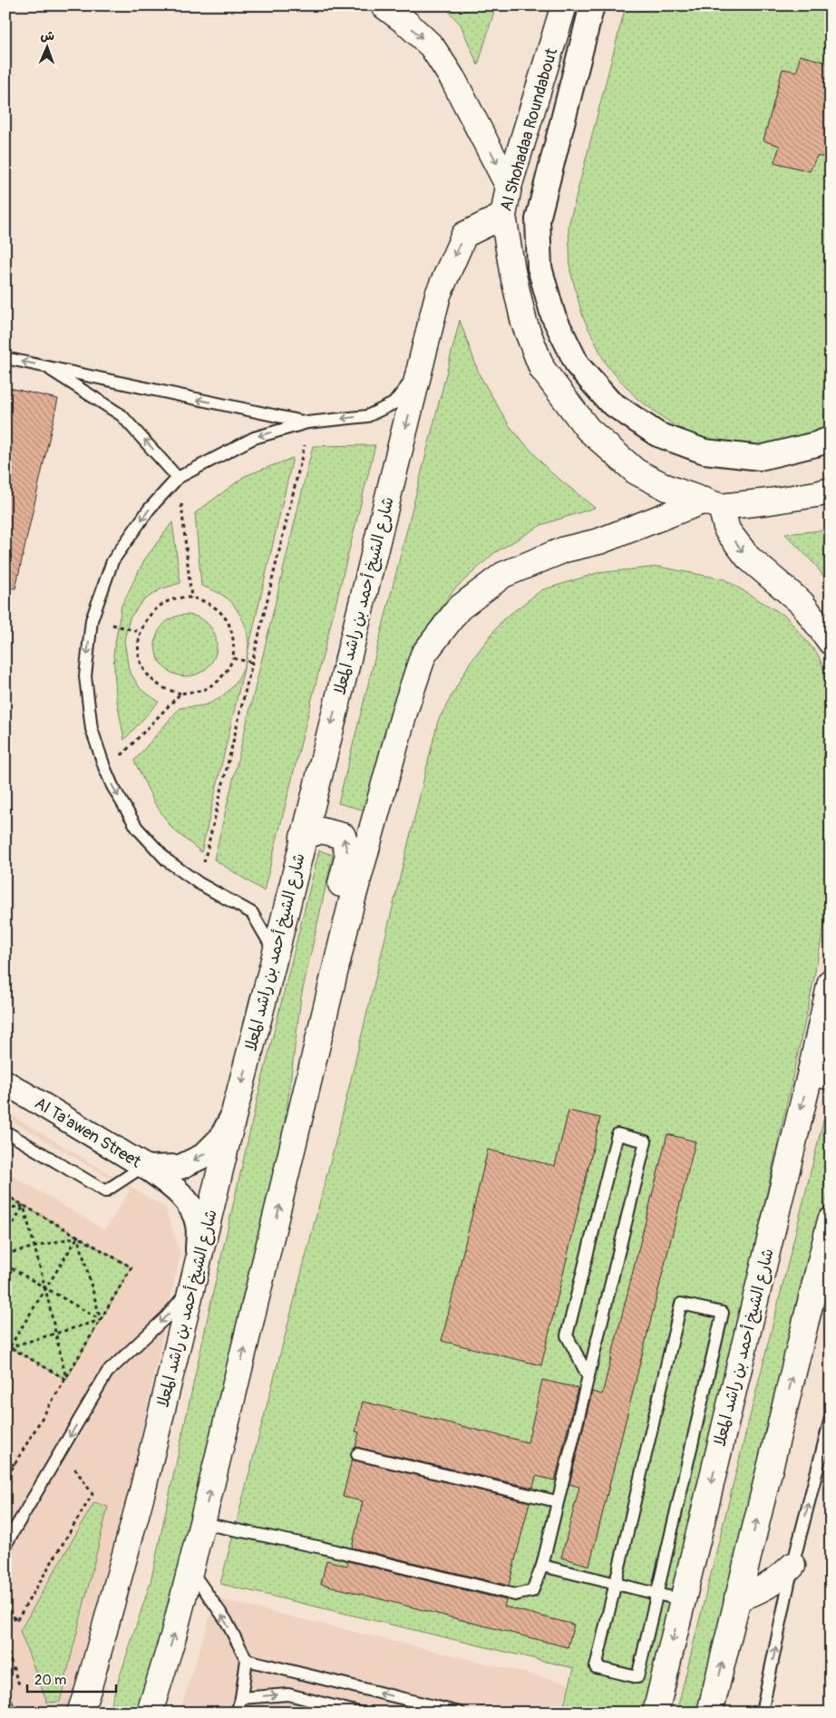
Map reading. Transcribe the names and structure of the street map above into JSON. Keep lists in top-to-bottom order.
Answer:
{
  "streets": {
    "street": ["Al Shohadaa Roundabout", "شارع الشيخ أحمد بن راشد المعلا", "Al Ta'awen Street"]
  },
  "crossings": [
    ["Al Shohadaa Roundabout", "شارع الشيخ أحمد بن راشد المعلا"],
    ["شارع الشيخ أحمد بن راشد المعلا", "Al Ta'awen Street"]
  ],
  "scale_bar": "20 m",
  "north": "top"
}
